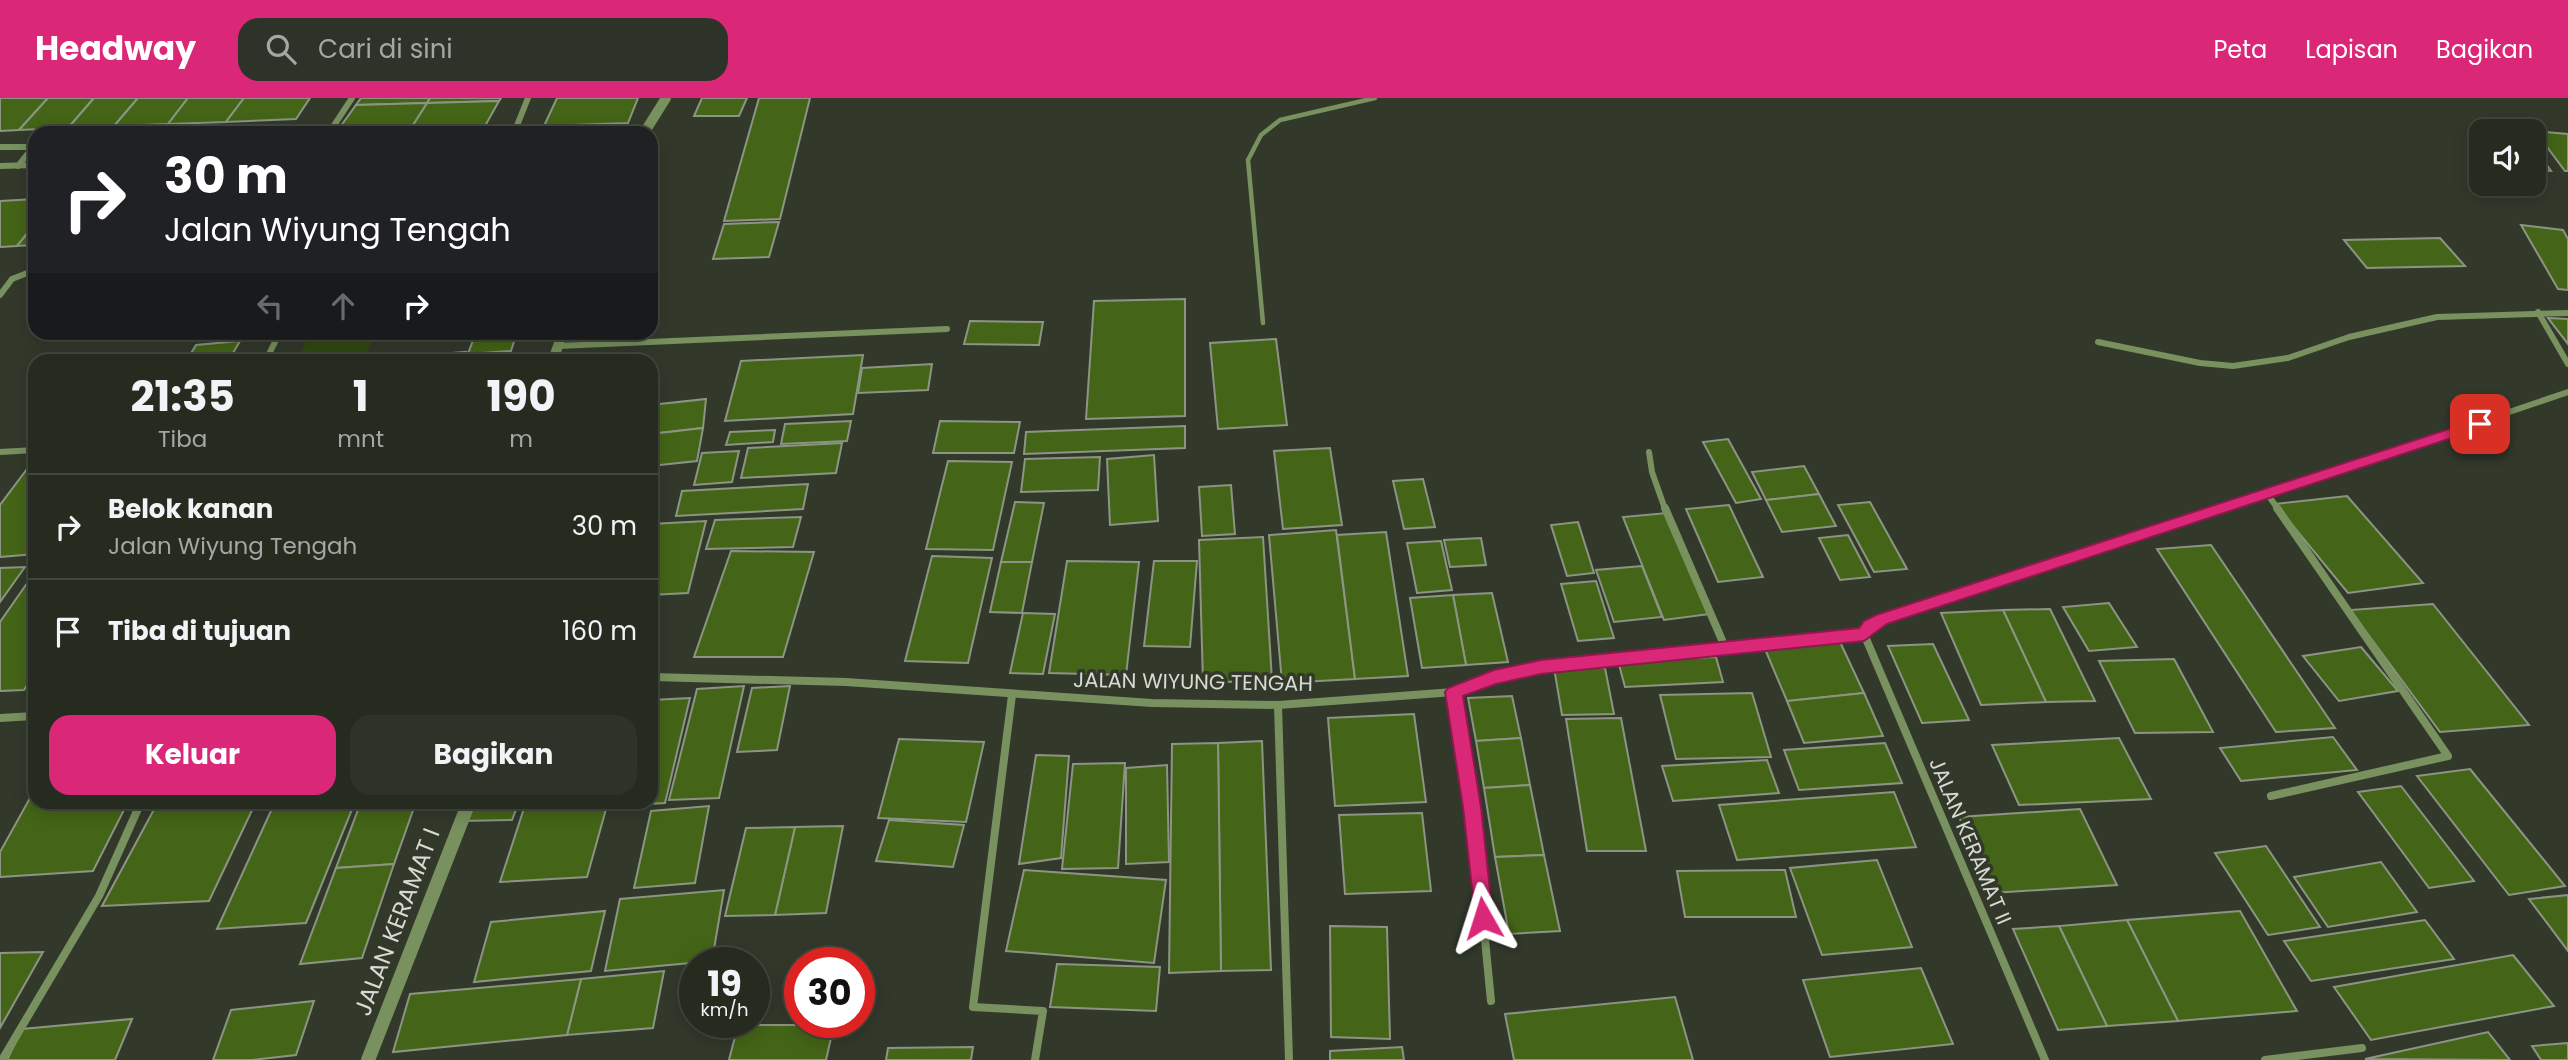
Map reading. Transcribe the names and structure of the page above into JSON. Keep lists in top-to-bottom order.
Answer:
{
  "streets": {
    "street": ["JALAN WIYUNG TENGAH", "JALAN KERAMAT II", "JALAN KERAMAT I"]
  },
  "crossings": [
    ["JALAN WIYUNG TENGAH", "JALAN KERAMAT II"]
  ],
  "page": {
    "header": "Headway",
    "search": "Cari di sini",
    "nav": ["Peta", "Lapisan", "Bagikan"],
    "turn": ["30 m", "Jalan Wiyung Tengah"],
    "eta": [
      "21:35",
      "Tiba",
      "1",
      "mnt",
      "190",
      "m"
    ],
    "list": [
      {
        "name": "Belok kanan",
        "note": "Jalan Wiyung Tengah",
        "value": "30 m"
      },
      {
        "name": "Tiba di tujuan",
        "value": "160 m"
      }
    ],
    "buttons": ["Keluar", "Bagikan"],
    "speed": "19 km/h",
    "limit": "30"
  }
}
